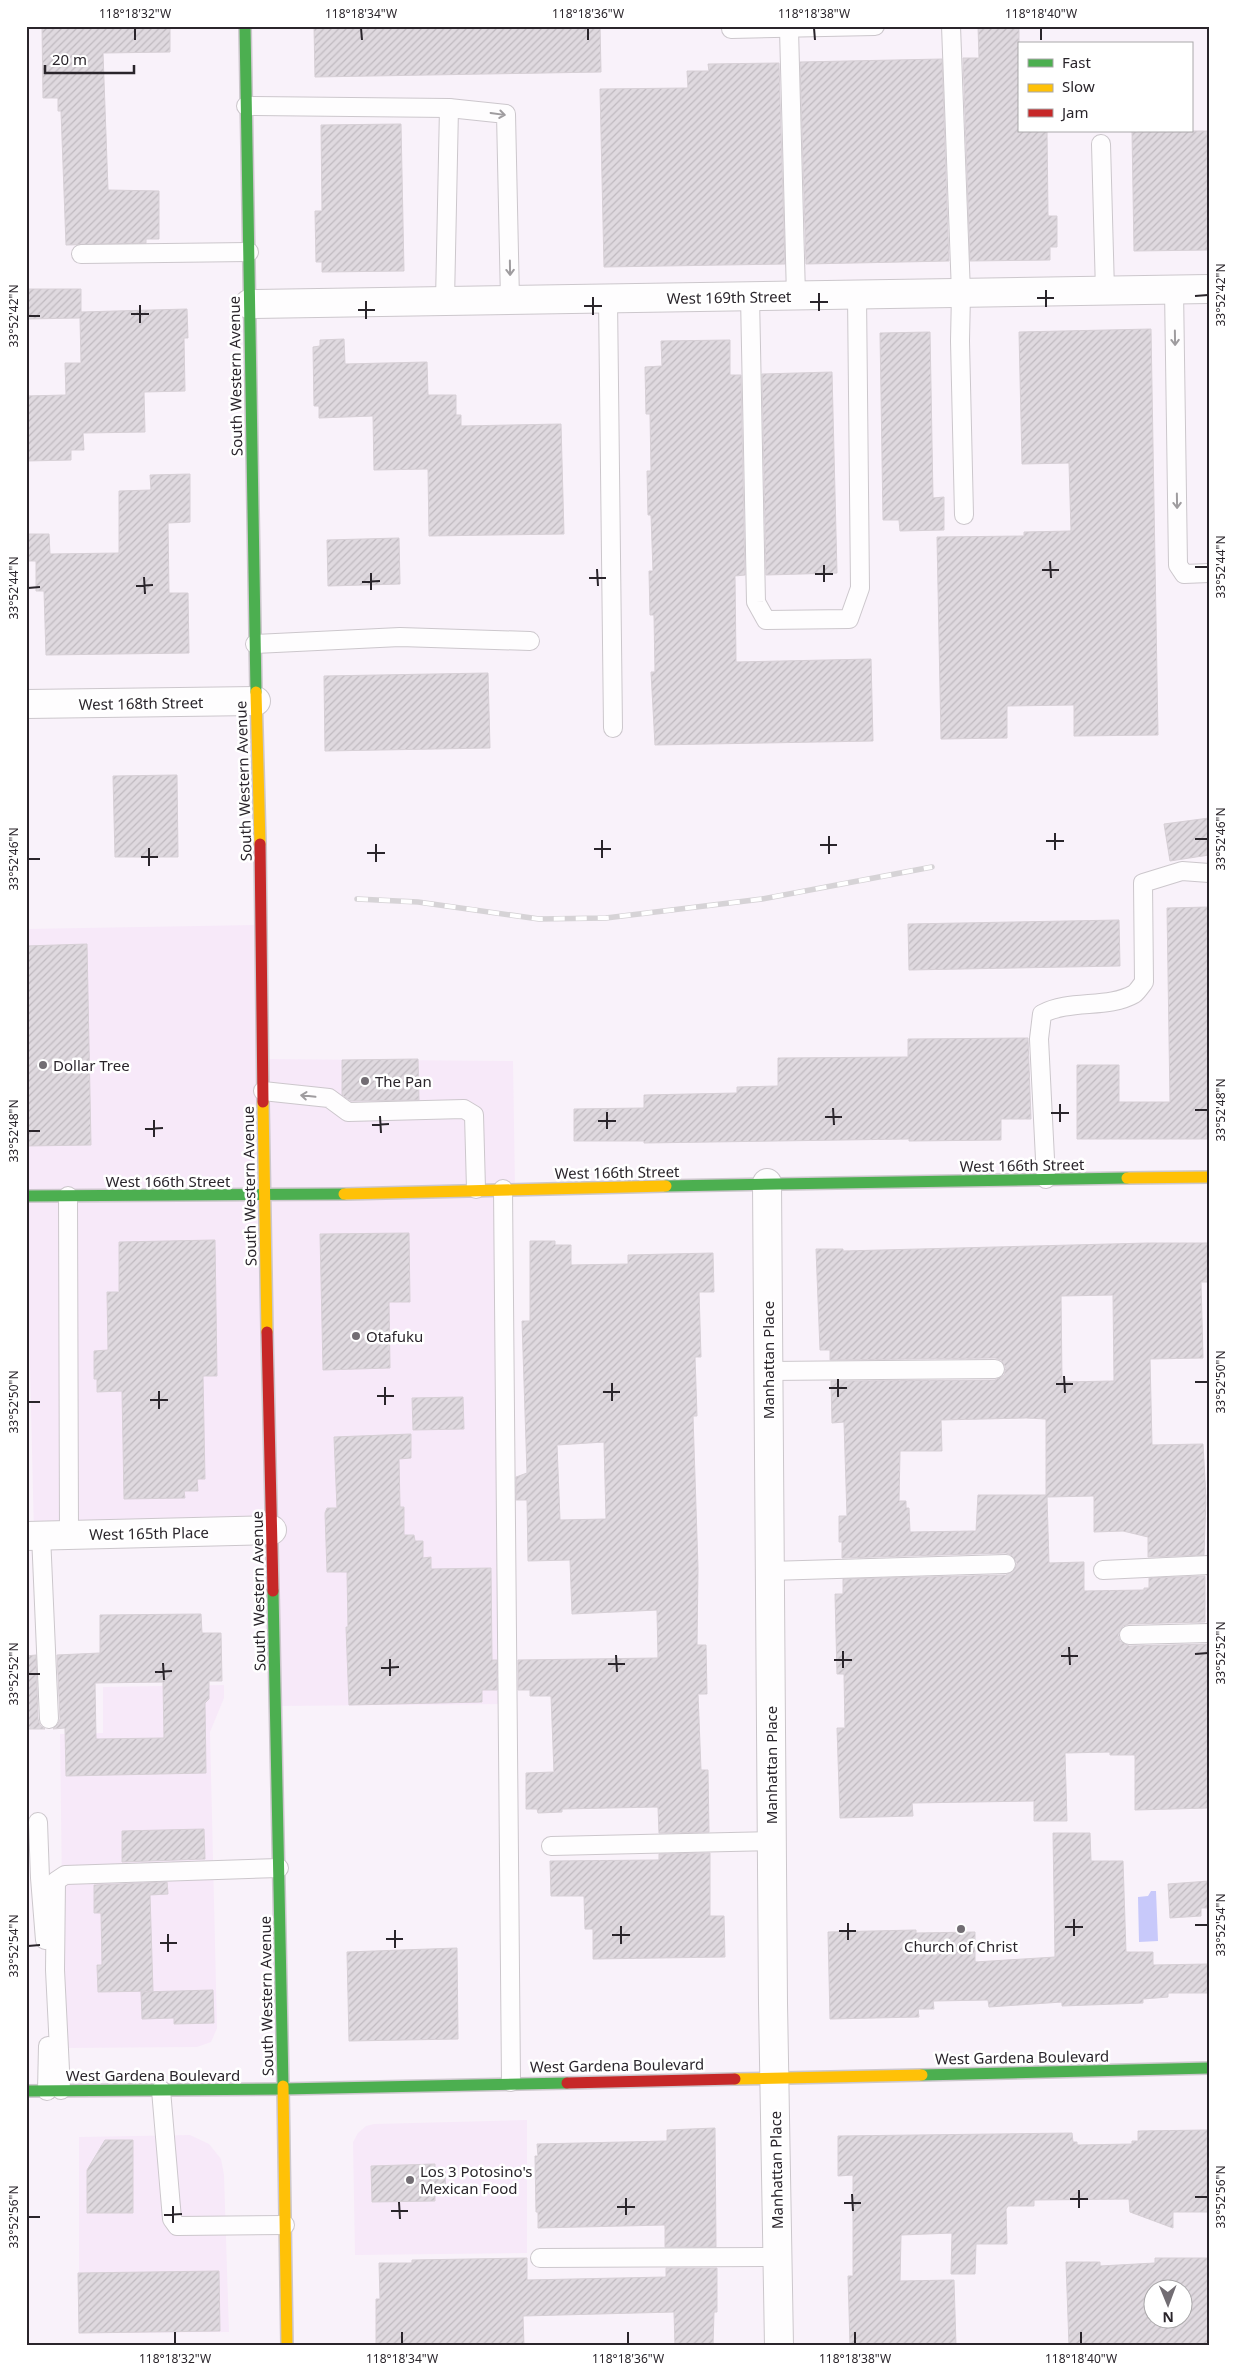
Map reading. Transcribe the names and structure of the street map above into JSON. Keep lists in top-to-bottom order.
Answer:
{
  "streets": {
    "main road": ["South Western Avenue", "West 166th Street", "West Gardena Boulevard"],
    "street": [
      "West 169th Street",
      "West 168th Street",
      "Manhattan Place",
      "West 165th Place"
    ]
  },
  "crossings": [
    ["West 169th Street", "South Western Avenue"],
    ["South Western Avenue", "West 168th Street"],
    ["South Western Avenue", "West 166th Street"],
    ["South Western Avenue", "West 165th Place"],
    ["South Western Avenue", "West Gardena Boulevard"],
    ["West 166th Street", "Manhattan Place"],
    ["Manhattan Place", "West Gardena Boulevard"]
  ],
  "places": [
    "Dollar Tree",
    "The Pan",
    "Otafuku",
    "Church of Christ",
    "Los 3 Potosino's Mexican Food"
  ],
  "legend": ["Fast", "Slow", "Jam"],
  "scale_bar": "20 m",
  "north": "bottom",
  "coordinates": [
    "118°18'32\"W",
    "118°18'34\"W",
    "118°18'36\"W",
    "118°18'38\"W",
    "118°18'40\"W",
    "33°52'42\"N",
    "33°52'44\"N",
    "33°52'46\"N",
    "33°52'48\"N",
    "33°52'50\"N",
    "33°52'52\"N",
    "33°52'54\"N",
    "33°52'56\"N"
  ]
}
